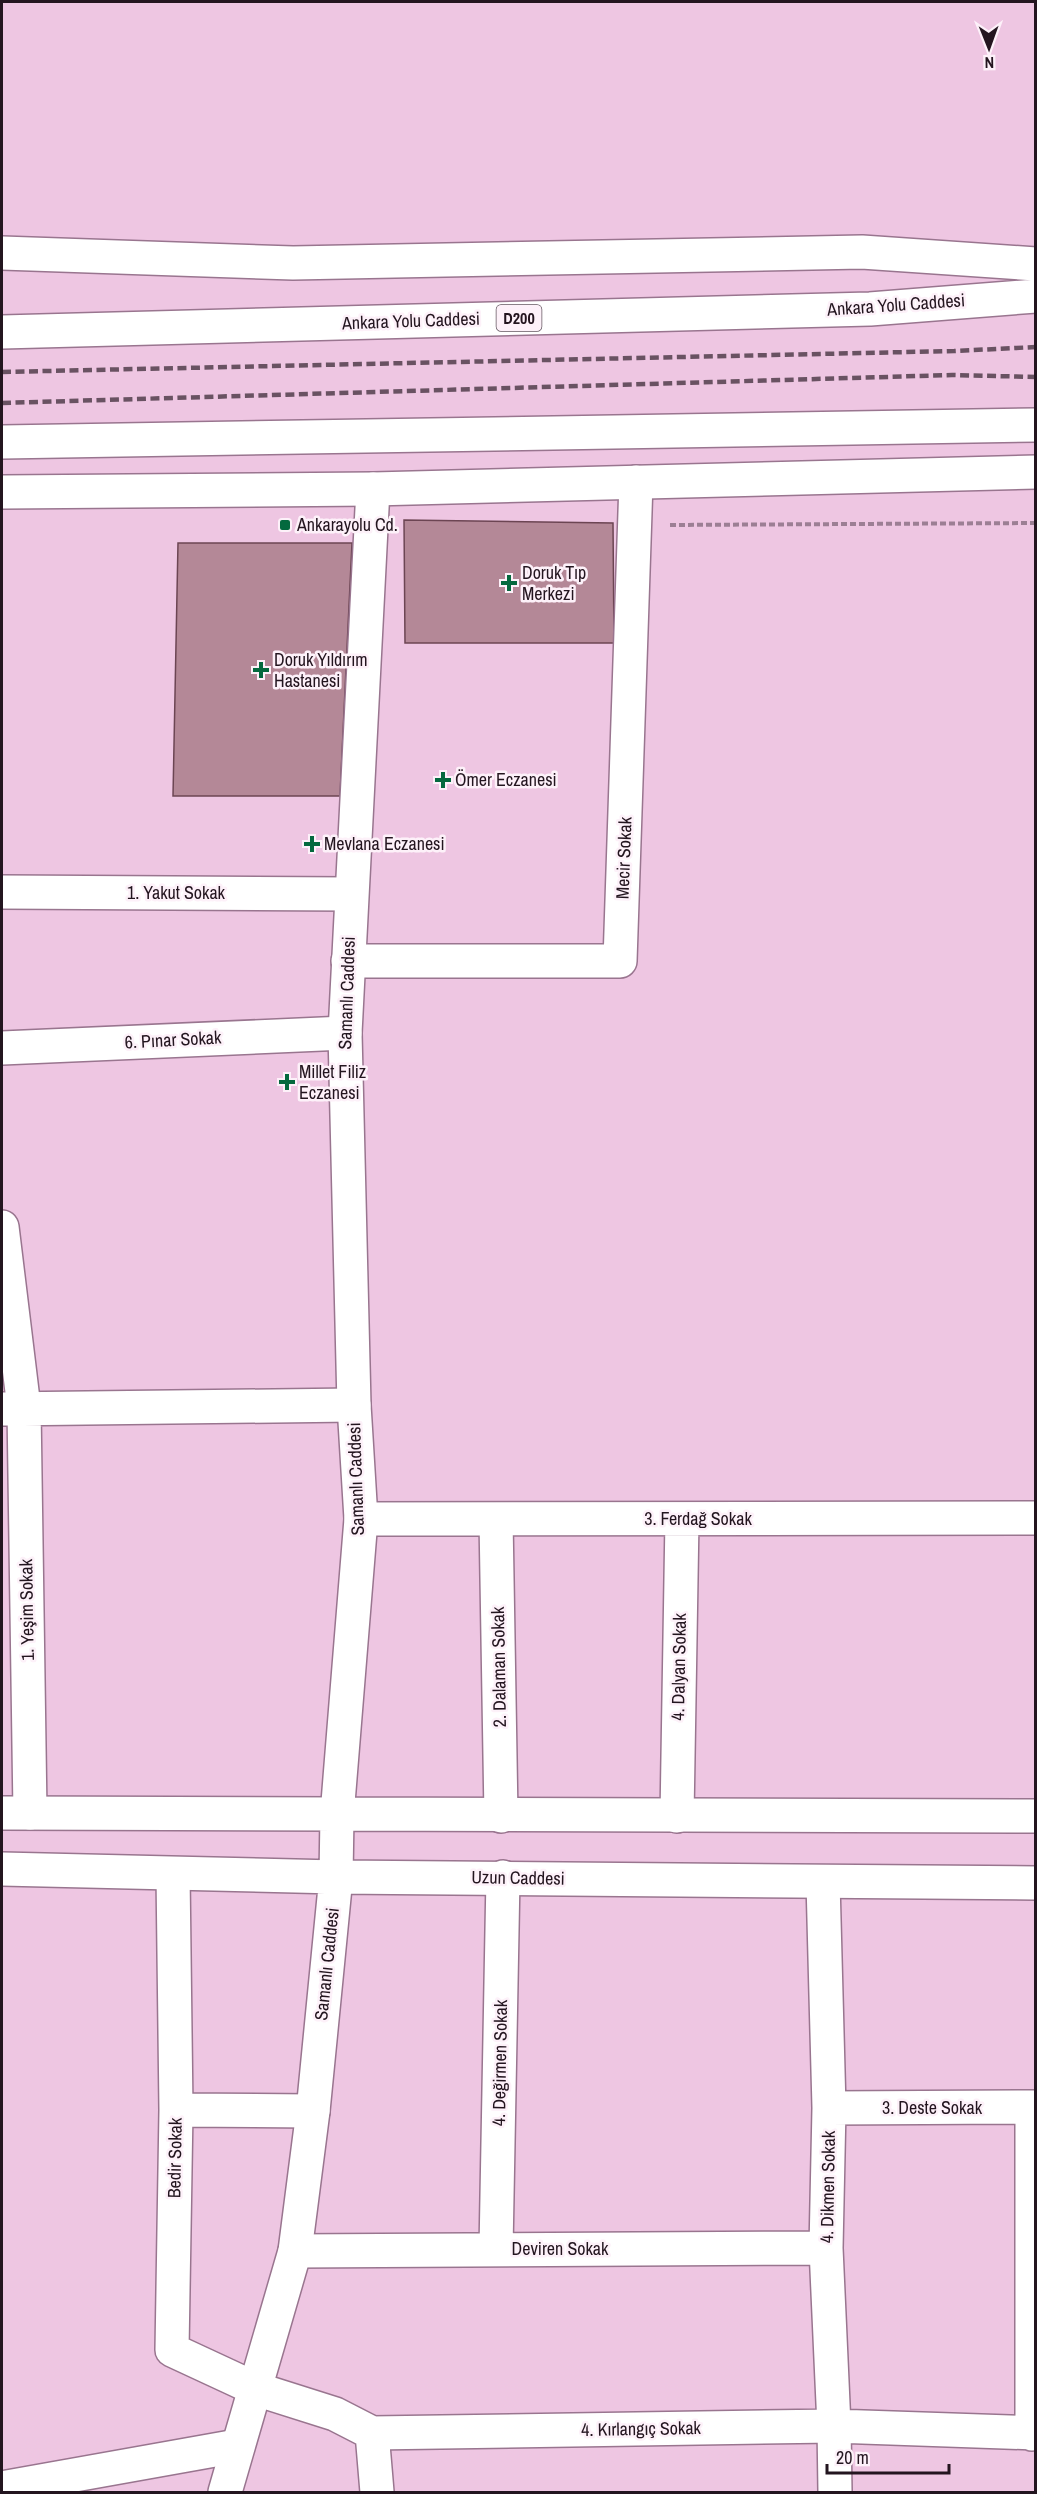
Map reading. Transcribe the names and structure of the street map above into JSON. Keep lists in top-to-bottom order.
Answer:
{
  "streets": {
    "main road": [
      "Ankara Yolu Caddesi",
      "D200",
      "Mecir Sokak",
      "1. Yakut Sokak",
      "Samanlı Caddesi",
      "6. Pınar Sokak",
      "3. Ferdağ Sokak",
      "1. Yeşim Sokak",
      "2. Dalaman Sokak",
      "4. Dalyan Sokak",
      "Uzun Caddesi",
      "4. Değirmen Sokak",
      "3. Deste Sokak",
      "Bedir Sokak",
      "4. Dikmen Sokak",
      "Deviren Sokak",
      "4. Kırlangıç Sokak"
    ]
  },
  "crossings": [
    ["Mecir Sokak", "Samanlı Caddesi"],
    ["1. Yakut Sokak", "Samanlı Caddesi"],
    ["Samanlı Caddesi", "6. Pınar Sokak"],
    ["Samanlı Caddesi", "3. Ferdağ Sokak"],
    ["Samanlı Caddesi", "Uzun Caddesi"],
    ["Samanlı Caddesi", "Bedir Sokak"],
    ["Samanlı Caddesi", "Deviren Sokak"],
    ["Samanlı Caddesi", "4. Kırlangıç Sokak"],
    ["3. Ferdağ Sokak", "2. Dalaman Sokak"],
    ["3. Ferdağ Sokak", "4. Dalyan Sokak"],
    ["Uzun Caddesi", "4. Değirmen Sokak"],
    ["Uzun Caddesi", "Bedir Sokak"],
    ["Uzun Caddesi", "4. Dikmen Sokak"],
    ["4. Değirmen Sokak", "Deviren Sokak"],
    ["3. Deste Sokak", "4. Dikmen Sokak"],
    ["Bedir Sokak", "4. Kırlangıç Sokak"],
    ["4. Dikmen Sokak", "Deviren Sokak"],
    ["4. Dikmen Sokak", "4. Kırlangıç Sokak"]
  ],
  "places": {
    "transit": ["Ankarayolu Cd."],
    "health": [
      "Doruk Tıp Merkezi",
      "Doruk Yıldırım Hastanesi",
      "Ömer Eczanesi",
      "Mevlana Eczanesi",
      "Millet Filiz Eczanesi"
    ]
  },
  "scale_bar": "20 m",
  "north": "bottom"
}
